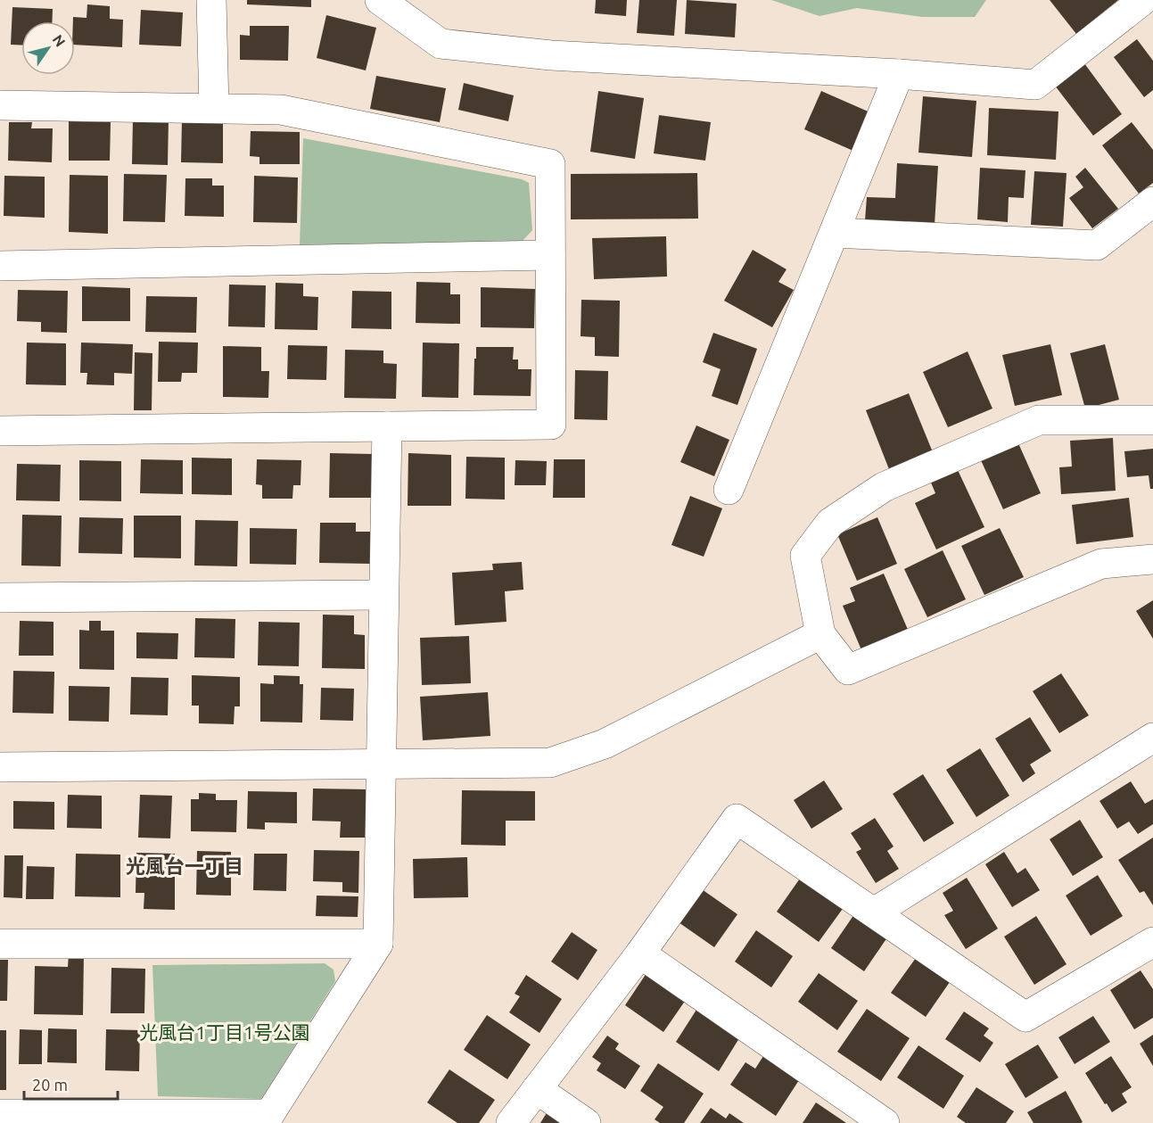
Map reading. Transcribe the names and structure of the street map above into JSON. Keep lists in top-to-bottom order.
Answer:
{
  "districts": ["光風台一丁目"],
  "parks": ["光風台1丁目1号公園"],
  "scale_bar": "20 m",
  "north": "top right"
}
